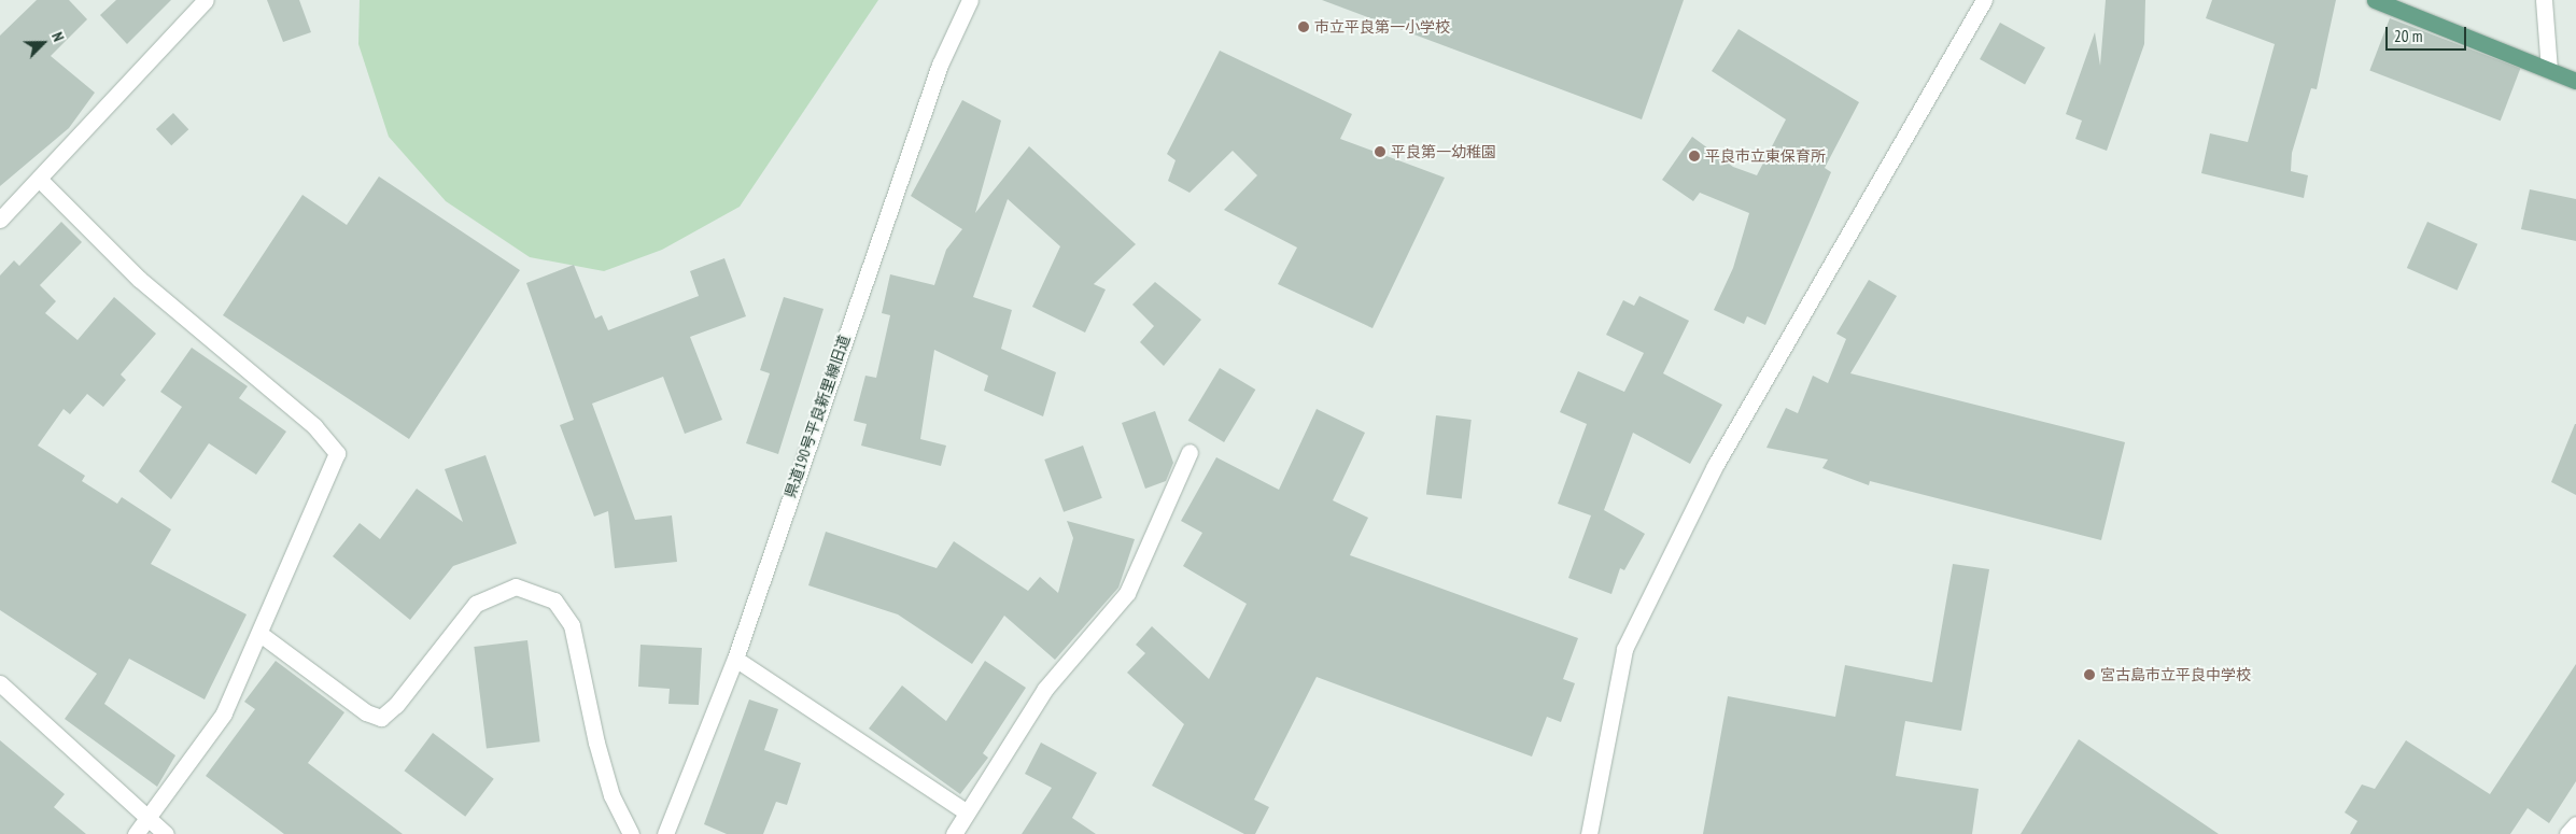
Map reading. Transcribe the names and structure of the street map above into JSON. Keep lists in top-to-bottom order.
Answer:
{
  "streets": {
    "street": ["県道190号平良新里線旧道"]
  },
  "places": [
    "市立平良第一小学校",
    "平良第一幼稚園",
    "平良市立東保育所",
    "宮古島市立平良中学校"
  ],
  "scale_bar": "20 m",
  "north": "top right"
}
